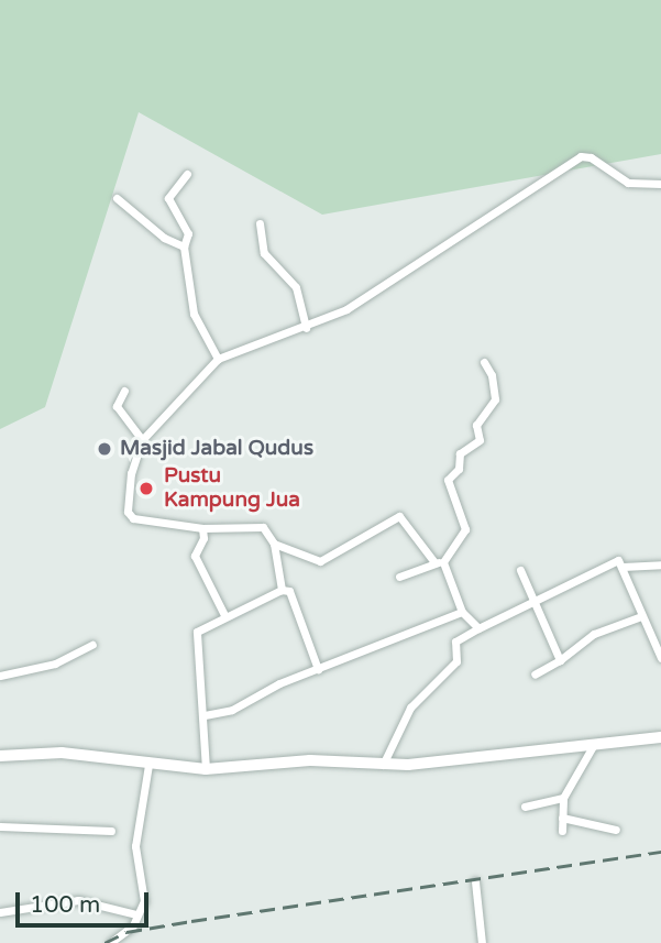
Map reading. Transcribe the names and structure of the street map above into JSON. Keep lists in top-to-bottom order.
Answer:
{
  "places": ["Masjid Jabal Qudus", "Pustu Kampung Jua"],
  "scale_bar": "100 m"
}
